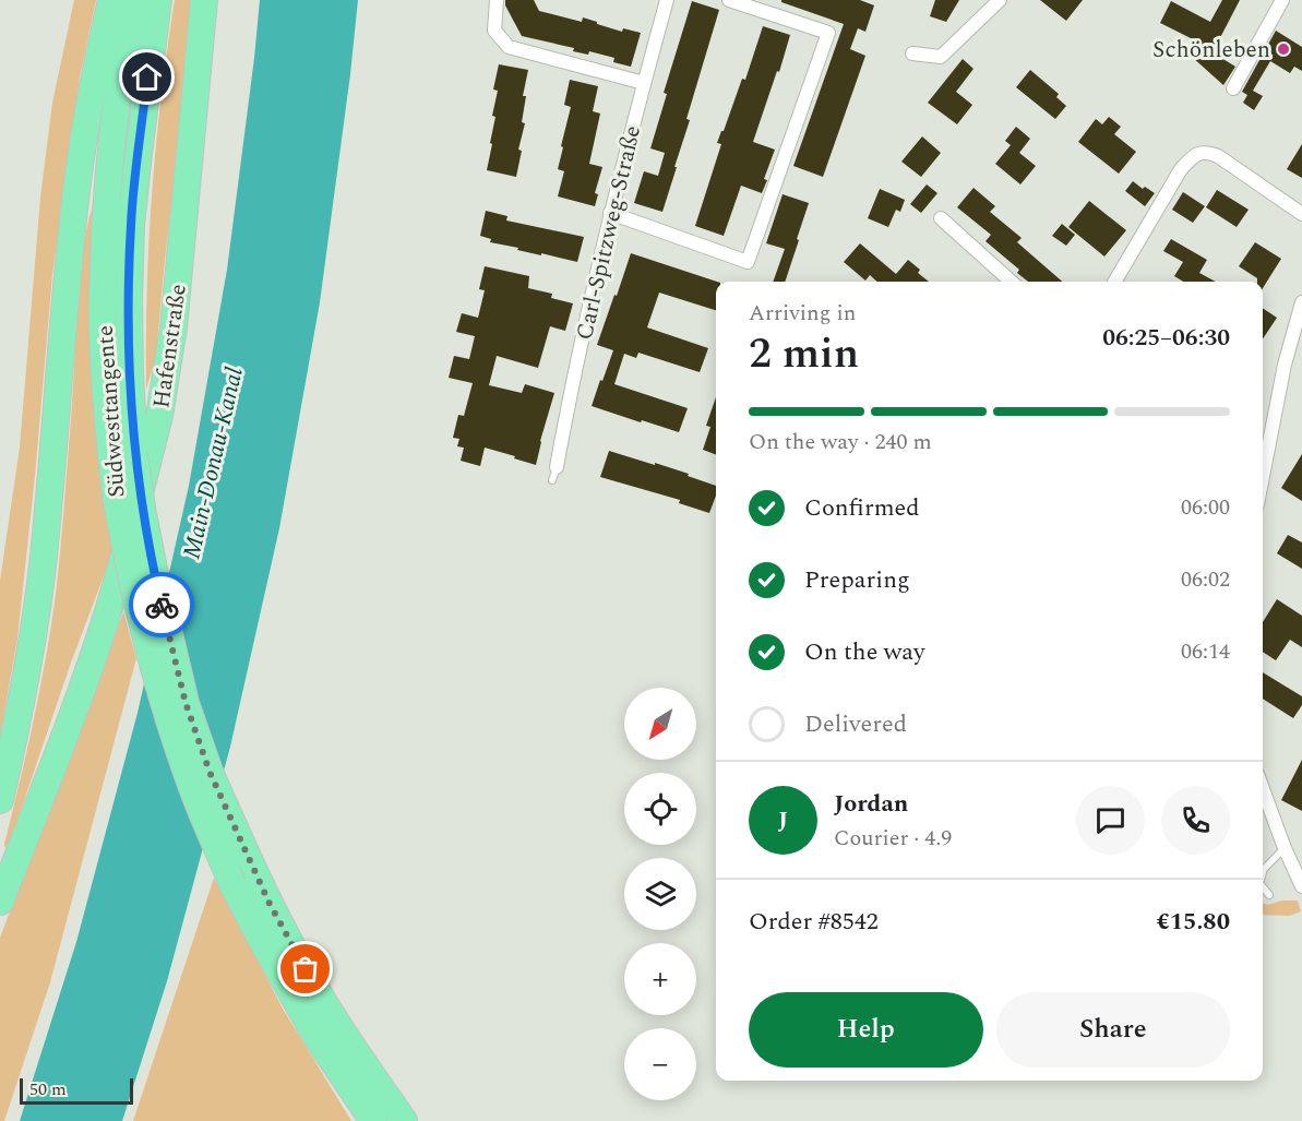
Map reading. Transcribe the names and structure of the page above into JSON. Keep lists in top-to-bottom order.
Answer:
{
  "streets": {
    "highway": ["Hafenstraße", "Südwesttangente"],
    "street": ["Carl-Spitzweg-Straße"]
  },
  "water": ["Main-Donau-Kanal"],
  "places": ["Schönleben"],
  "scale_bar": "50 m",
  "north": "bottom left",
  "page": {
    "heading": ["2 min", "Arriving in", "06:25–06:30"],
    "panel": [
      "Jordan",
      "Courier · 4.9",
      "Order #8542",
      "€15.80"
    ],
    "bar": "On the way · 240 m",
    "list": [
      ["Confirmed", "06:00"],
      ["Preparing", "06:02"],
      ["On the way", "06:14"],
      "Delivered"
    ],
    "map_buttons": ["+", "−"],
    "round": "J",
    "buttons": ["Help", "Share"],
    "scale": "50 m"
  }
}
